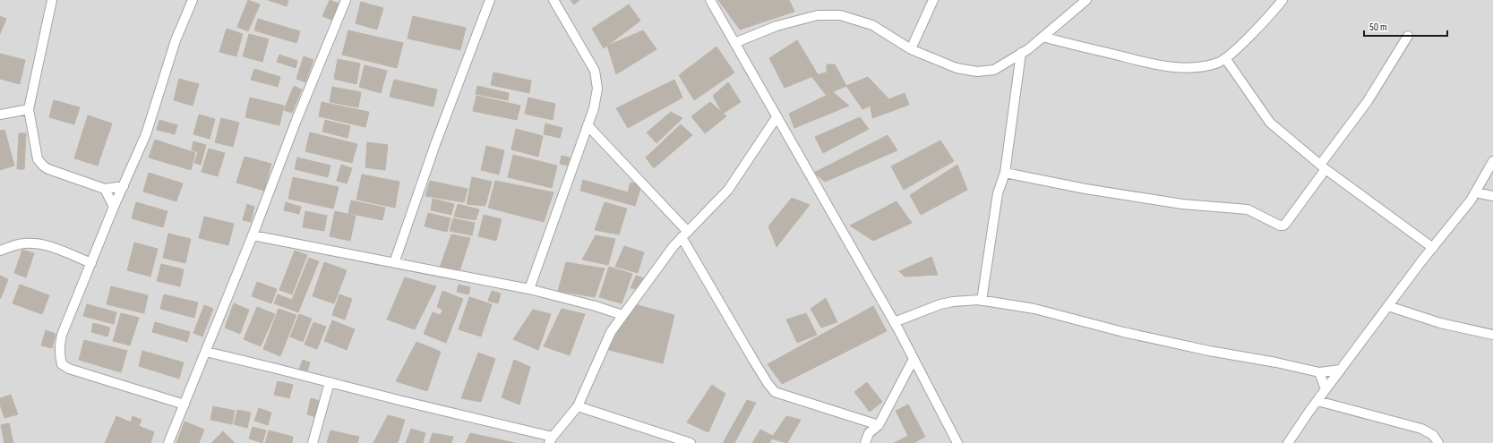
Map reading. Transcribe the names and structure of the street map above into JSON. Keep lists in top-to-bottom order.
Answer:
{
  "scale_bar": "50 m"
}
